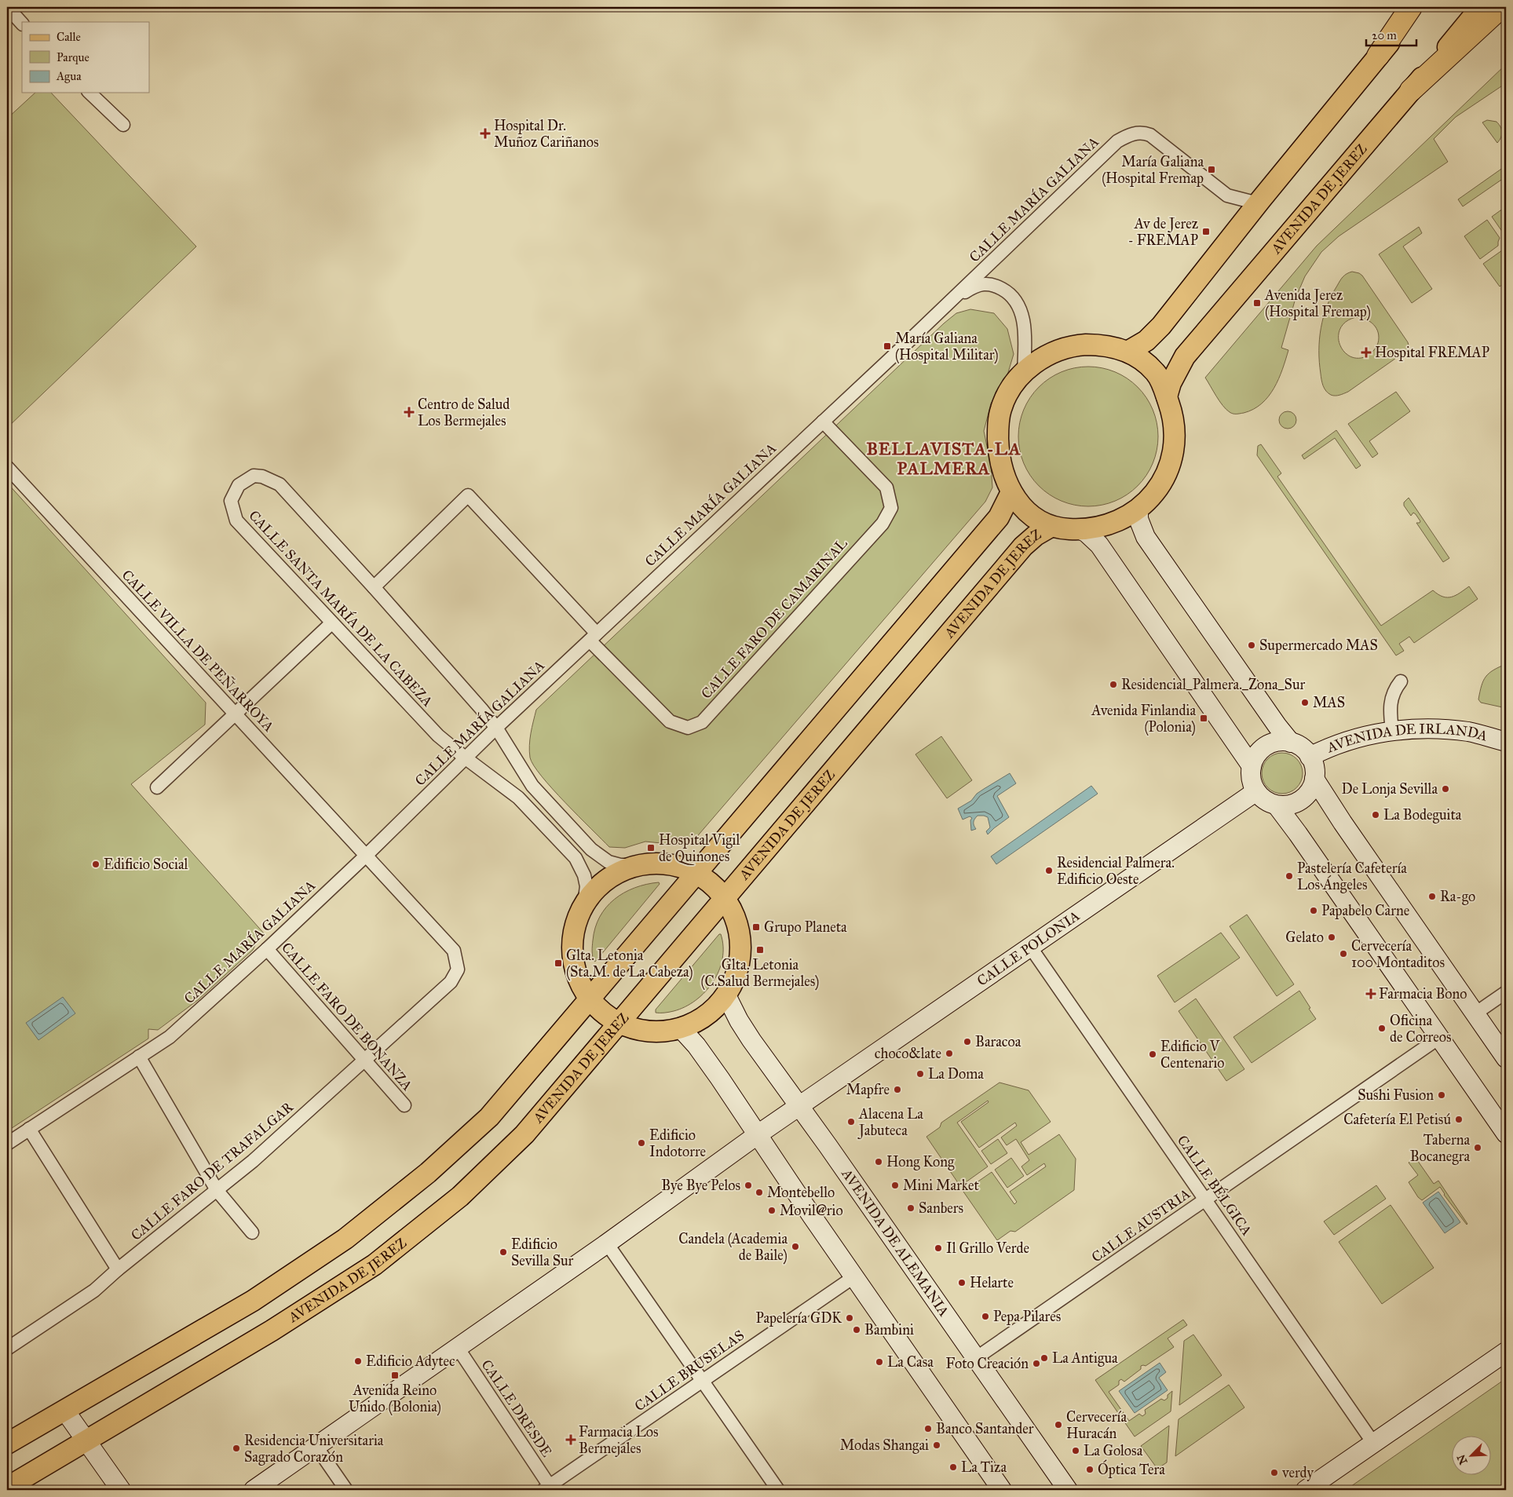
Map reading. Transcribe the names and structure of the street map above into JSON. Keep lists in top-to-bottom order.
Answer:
{
  "streets": {
    "main road": [
      "AVENIDA DE JEREZ",
      "AVENIDA DE IRLANDA",
      "CALLE POLONIA",
      "AVENIDA DE ALEMANIA"
    ],
    "street": [
      "CALLE MARÍA GALIANA",
      "CALLE SANTA MARÍA DE LA CABEZA",
      "CALLE FARO DE CAMARINAL",
      "CALLE VILLA DE PEÑARROYA",
      "CALLE FARO DE BONANZA",
      "CALLE FARO DE TRAFALGAR",
      "CALLE BÉLGICA",
      "CALLE AUSTRIA",
      "CALLE BRUSELAS",
      "CALLE DRESDE"
    ]
  },
  "crossings": [
    ["CALLE MARÍA GALIANA", "CALLE SANTA MARÍA DE LA CABEZA"],
    ["CALLE MARÍA GALIANA", "CALLE FARO DE CAMARINAL"],
    ["CALLE MARÍA GALIANA", "CALLE VILLA DE PEÑARROYA"],
    ["CALLE MARÍA GALIANA", "CALLE FARO DE BONANZA"],
    ["CALLE SANTA MARÍA DE LA CABEZA", "CALLE FARO DE CAMARINAL"],
    ["CALLE VILLA DE PEÑARROYA", "CALLE FARO DE TRAFALGAR"],
    ["AVENIDA DE IRLANDA", "CALLE POLONIA"],
    ["CALLE POLONIA", "CALLE BÉLGICA"],
    ["CALLE POLONIA", "AVENIDA DE ALEMANIA"],
    ["CALLE POLONIA", "CALLE DRESDE"],
    ["CALLE FARO DE BONANZA", "CALLE FARO DE TRAFALGAR"],
    ["CALLE BÉLGICA", "CALLE AUSTRIA"],
    ["CALLE AUSTRIA", "AVENIDA DE ALEMANIA"],
    ["CALLE BRUSELAS", "CALLE DRESDE"]
  ],
  "districts": ["BELLAVISTA-LA PALMERA"],
  "places": {
    "health": [
      "Hospital Dr. Muñoz Cariñanos",
      "Hospital FREMAP",
      "Centro de Salud Los Bermejales",
      "Farmacia Bono",
      "Farmacia Los Bermejales"
    ],
    "transit": [
      "María Galiana (Hospital Fremap",
      "Av de Jerez - FREMAP",
      "Avenida Jerez (Hospital Fremap)",
      "María Galiana (Hospital Militar)",
      "Avenida Finlandia (Polonia)",
      "Hospital Vigil de Quinones",
      "Grupo Planeta",
      "Glta. Letonia (C.Salud Bermejales)",
      "Glta. Letonia (Sta.M. de La Cabeza)",
      "Avenida Reino Unido (Bolonia)"
    ],
    "other": [
      "Supermercado MAS",
      "Residencial_Palmera._Zona_Sur",
      "MAS",
      "De Lonja Sevilla",
      "La Bodeguita",
      "Edificio Social",
      "Residencial Palmera. Edificio Oeste",
      "Pastelería Cafetería Los Ángeles",
      "Ra-go",
      "Papabelo Carne",
      "Gelato",
      "Cervecería 100 Montaditos",
      "Oficina de Correos",
      "Baracoa",
      "choco&late",
      "Edificio V Centenario",
      "La Doma",
      "Mapfre",
      "Sushi Fusion",
      "Cafetería El Petisú",
      "Alacena La Jabuteca",
      "Edificio Indotorre",
      "Taberna Bocanegra",
      "Hong Kong",
      "Bye Bye Pelos",
      "Mini Market",
      "Montebello",
      "Sanbers",
      "Movil@rio",
      "Candela (Academia de Baile)",
      "Il Grillo Verde",
      "Edificio Sevilla Sur",
      "Helarte",
      "Pepa Pilares",
      "Papelería GDK",
      "Bambini",
      "La Antigua",
      "Edificio Adytec",
      "La Casa",
      "Foto Creación",
      "Cervecería Huracán",
      "Banco Santander",
      "Modas Shangai",
      "Residencia Universitaria Sagrado Corazón",
      "La Golosa",
      "La Tiza",
      "Óptica Tera",
      "verdy"
    ]
  },
  "legend": ["Calle", "Parque", "Agua"],
  "scale_bar": "20 m",
  "north": "bottom left"
}
